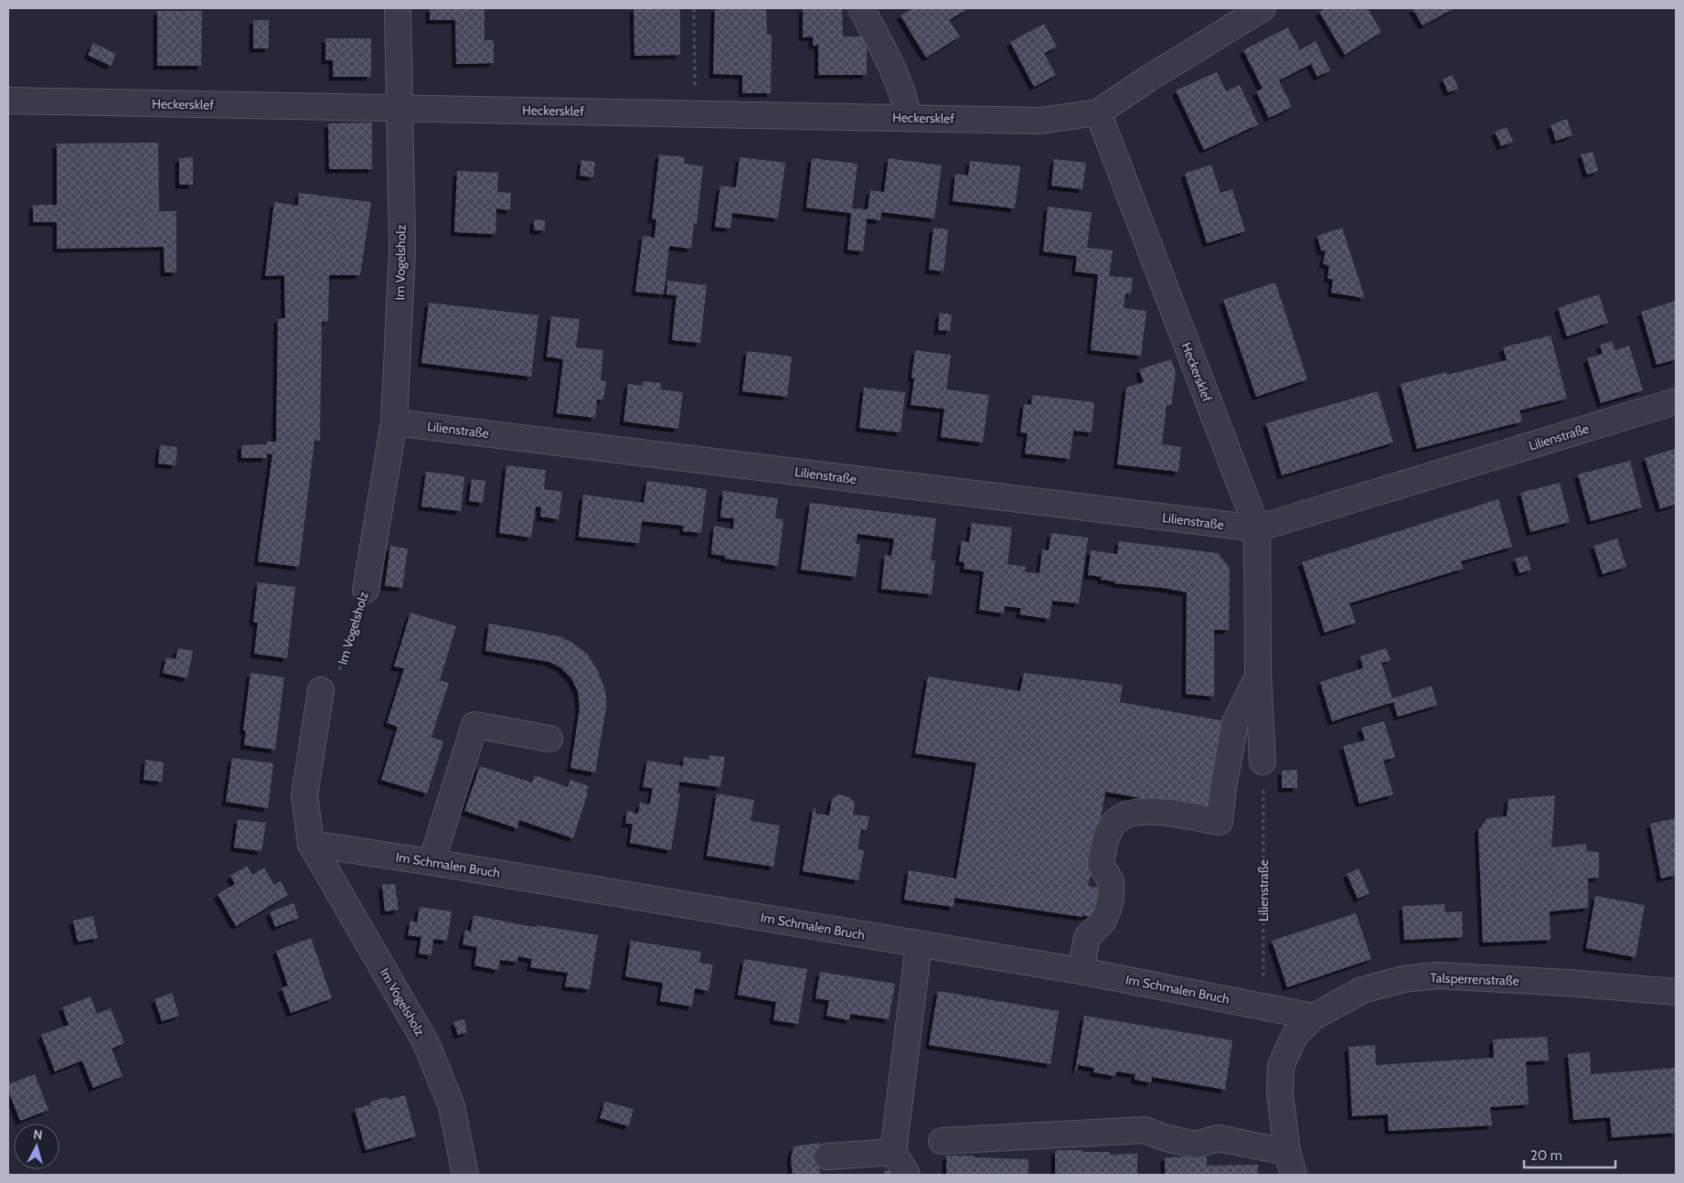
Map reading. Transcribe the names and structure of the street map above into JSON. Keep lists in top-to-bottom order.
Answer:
{
  "streets": {
    "street": [
      "Heckersklef",
      "Im Vogelsholz",
      "Lilienstraße",
      "Im Schmalen Bruch",
      "Talsperrenstraße"
    ]
  },
  "crossings": [
    ["Heckersklef", "Im Vogelsholz"],
    ["Heckersklef", "Lilienstraße"],
    ["Im Vogelsholz", "Lilienstraße"],
    ["Im Vogelsholz", "Im Schmalen Bruch"],
    ["Lilienstraße", "Im Schmalen Bruch"],
    ["Im Schmalen Bruch", "Talsperrenstraße"]
  ],
  "scale_bar": "20 m",
  "north": "top"
}
